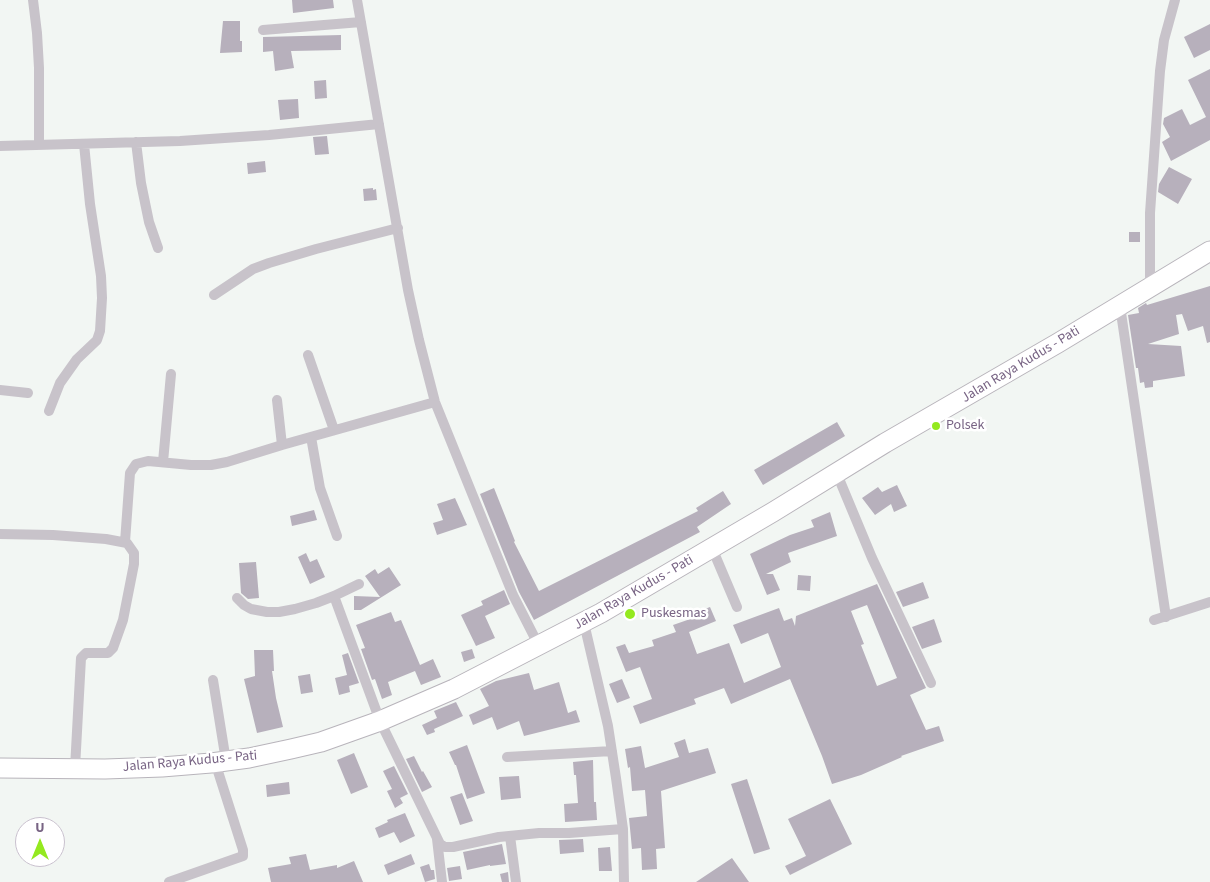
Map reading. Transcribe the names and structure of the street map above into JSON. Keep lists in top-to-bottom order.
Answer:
{
  "streets": {
    "highway": ["Jalan Raya Kudus - Pati"]
  },
  "places": ["Polsek", "Puskesmas"],
  "north": "top"
}
